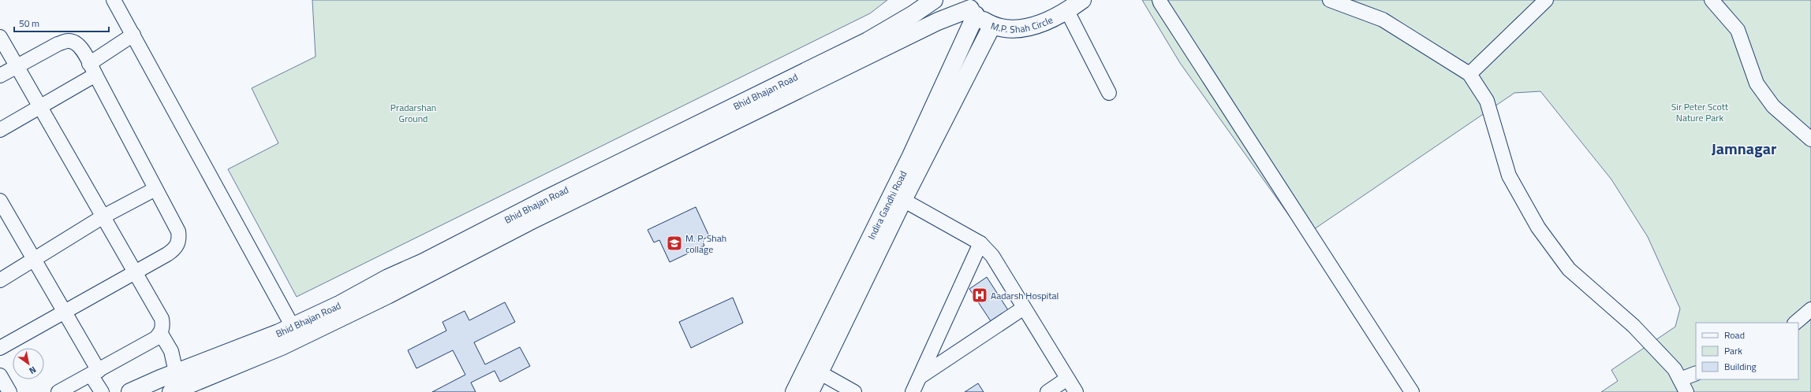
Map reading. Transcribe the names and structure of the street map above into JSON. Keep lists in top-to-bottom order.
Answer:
{
  "streets": {
    "main road": ["M.P. Shah Circle", "Bhid Bhajan Road", "Indira Gandhi Road"]
  },
  "crossings": [
    ["M.P. Shah Circle", "Bhid Bhajan Road"],
    ["M.P. Shah Circle", "Indira Gandhi Road"],
    ["Bhid Bhajan Road", "Indira Gandhi Road"]
  ],
  "districts": ["Jamnagar"],
  "parks": ["Sir Peter Scott Nature Park", "Pradarshan Ground"],
  "places": {
    "school or university": ["M. P. Shah collage"],
    "hospital": ["Aadarsh Hospital"]
  },
  "legend": ["Road", "Park", "Building"],
  "scale_bar": "50 m",
  "north": "bottom right"
}
